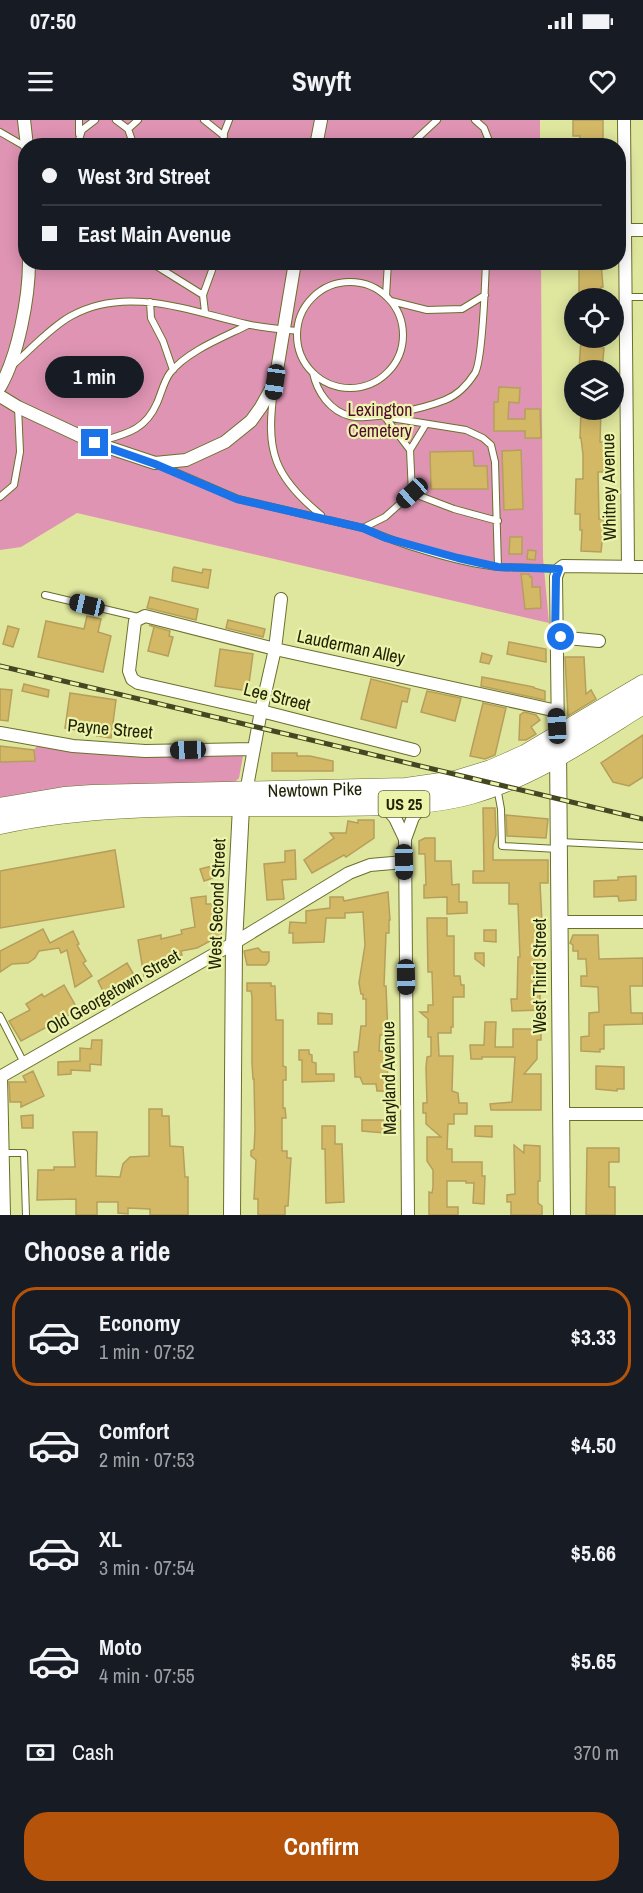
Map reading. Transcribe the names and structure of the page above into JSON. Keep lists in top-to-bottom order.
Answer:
{
  "streets": {
    "main road": [
      "Newtown Pike",
      "US 25",
      "West Second Street",
      "West Third Street"
    ],
    "street": [
      "Whitney Avenue",
      "Lauderman Alley",
      "Lee Street",
      "Payne Street",
      "Old Georgetown Street",
      "Maryland Avenue"
    ]
  },
  "crossings": [
    ["Lauderman Alley", "Lee Street"],
    ["Lauderman Alley", "West Second Street"],
    ["Lee Street", "West Second Street"],
    ["Payne Street", "West Second Street"],
    ["Newtown Pike", "West Second Street"],
    ["Newtown Pike", "West Third Street"],
    ["Newtown Pike", "Maryland Avenue"],
    ["West Second Street", "Old Georgetown Street"],
    ["Old Georgetown Street", "Maryland Avenue"]
  ],
  "parks": ["Lexington Cemetery"],
  "page": {
    "status": "07:50",
    "header": "Swyft",
    "banner": ["West 3rd Street", "East Main Avenue"],
    "bubble": "1 min",
    "heading": "Choose a ride",
    "list": [
      {
        "name": "Economy",
        "note": "1 min · 07:52",
        "value": "$3.33"
      },
      {
        "name": "Comfort",
        "note": "2 min · 07:53",
        "value": "$4.50"
      },
      {
        "name": "XL",
        "note": "3 min · 07:54",
        "value": "$5.66"
      },
      {
        "name": "Moto",
        "note": "4 min · 07:55",
        "value": "$5.65"
      }
    ],
    "pay": ["Cash", "370 m"],
    "buttons": "Confirm"
  }
}
